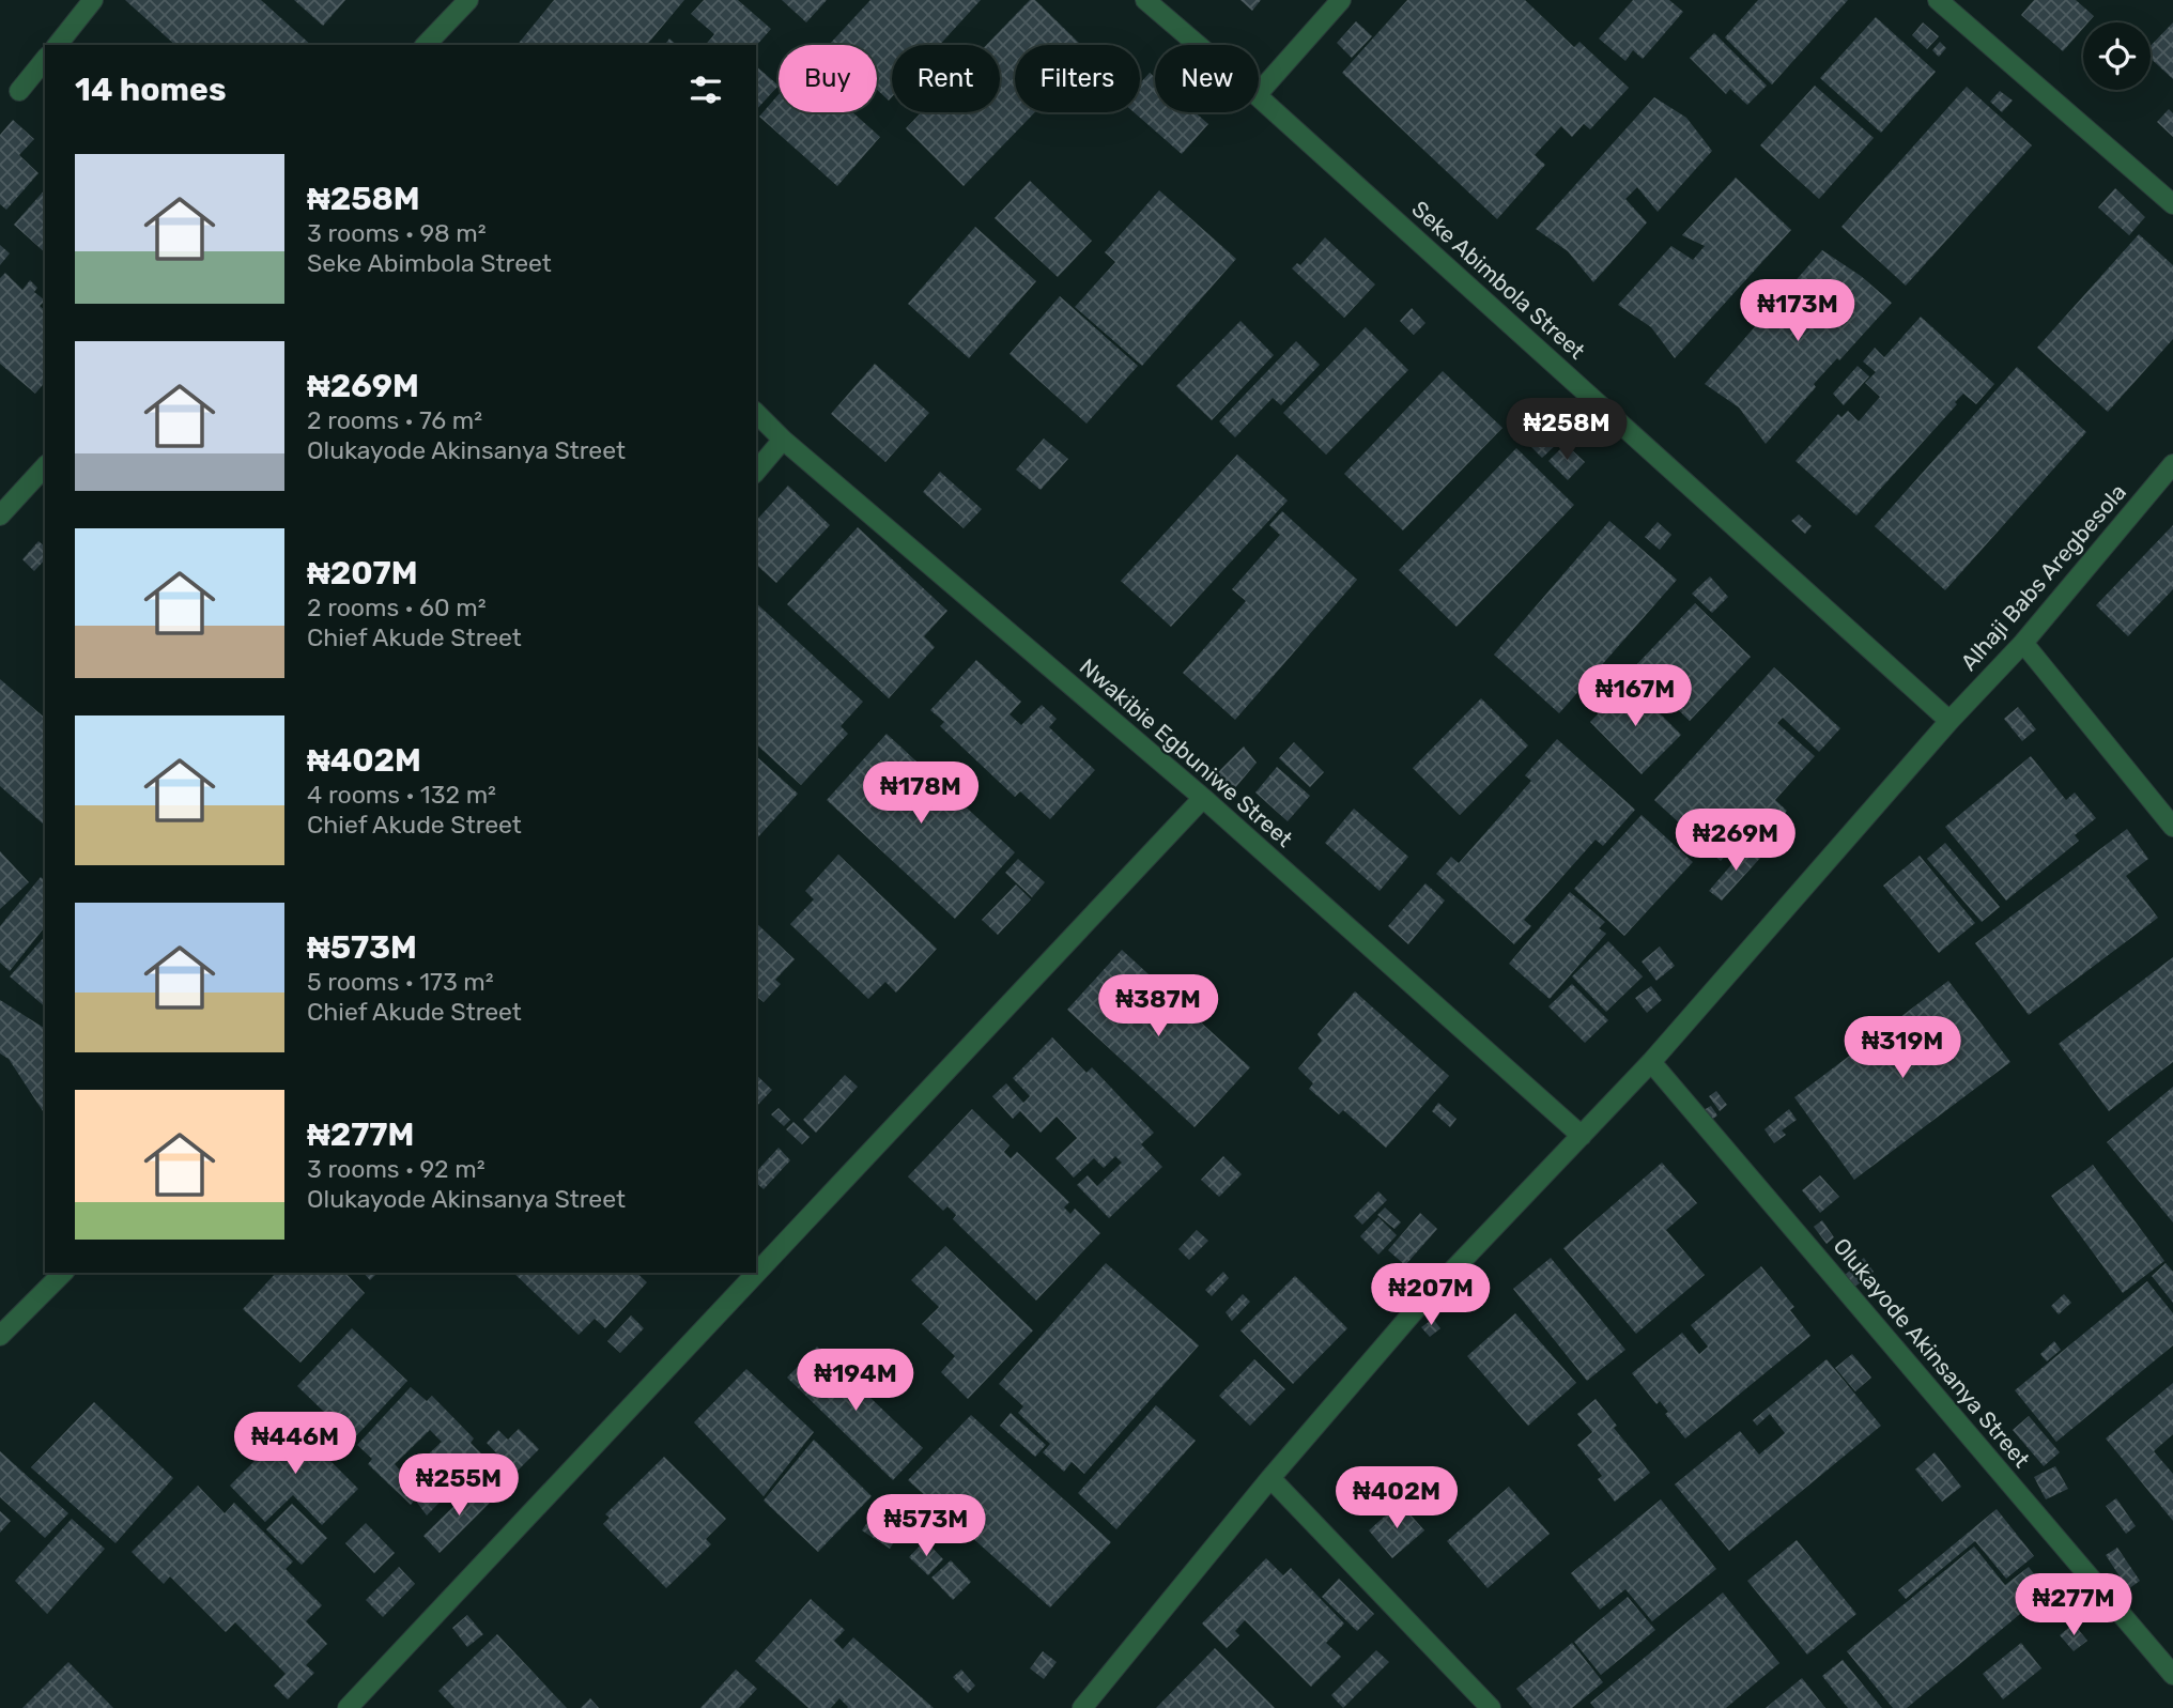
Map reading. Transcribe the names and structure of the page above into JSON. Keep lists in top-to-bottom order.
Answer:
{
  "streets": {
    "street": [
      "Seke Abimbola Street",
      "Alhaji Babs Aregbesola",
      "Nwakibie Egbuniwe Street",
      "Olukayode Akinsanya Street"
    ]
  },
  "crossings": [
    ["Seke Abimbola Street", "Alhaji Babs Aregbesola"],
    ["Alhaji Babs Aregbesola", "Nwakibie Egbuniwe Street"],
    ["Alhaji Babs Aregbesola", "Olukayode Akinsanya Street"]
  ],
  "page": {
    "chip": [
      "Buy",
      "Rent",
      "Filters",
      "New"
    ],
    "heading": "14 homes",
    "list": [
      {
        "name": "₦258M",
        "note": "3 rooms · 98 m² · Seke Abimbola Street"
      },
      {
        "name": "₦269M",
        "note": "2 rooms · 76 m² · Olukayode Akinsanya Street"
      },
      {
        "name": "₦207M",
        "note": "2 rooms · 60 m² · Chief Akude Street"
      },
      {
        "name": "₦402M",
        "note": "4 rooms · 132 m² · Chief Akude Street"
      },
      {
        "name": "₦573M",
        "note": "5 rooms · 173 m² · Chief Akude Street"
      },
      {
        "name": "₦277M",
        "note": "3 rooms · 92 m² · Olukayode Akinsanya Street"
      }
    ],
    "price": [
      "₦173M",
      "₦258M",
      "₦167M",
      "₦178M",
      "₦269M",
      "₦387M",
      "₦319M",
      "₦207M",
      "₦194M",
      "₦446M",
      "₦255M",
      "₦402M",
      "₦573M",
      "₦277M"
    ]
  }
}
